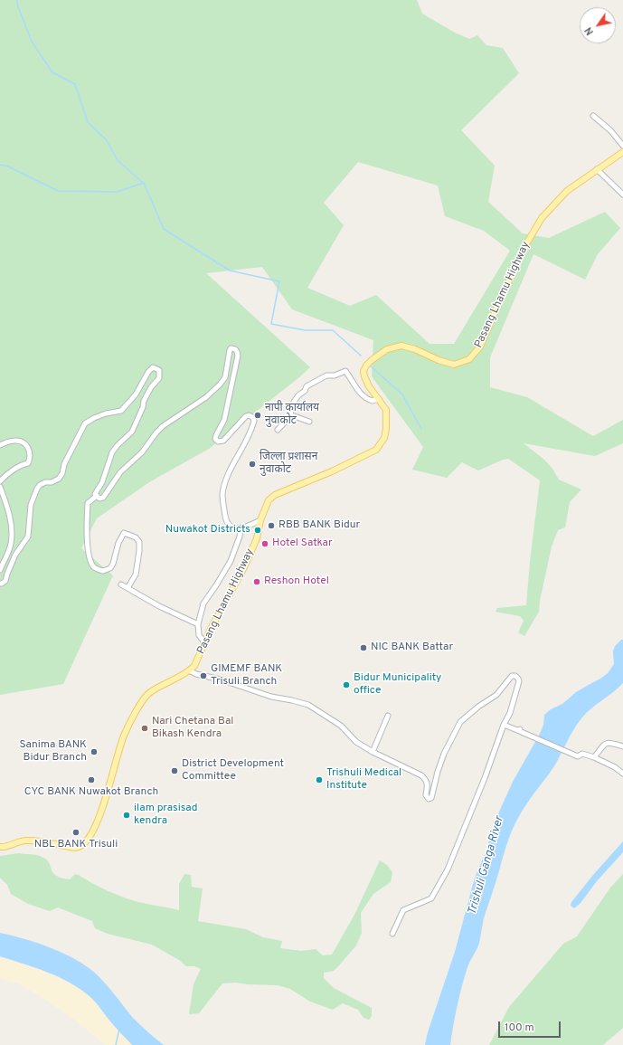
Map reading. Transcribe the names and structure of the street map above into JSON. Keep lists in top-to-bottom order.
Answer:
{
  "streets": {
    "main road": ["Pasang Lhamu Highway"]
  },
  "water": ["Trishuli Ganga River"],
  "places": [
    "नापी कार्यालय नुवाकोट",
    "जिल्ला प्रशासन नुवाकोट",
    "RBB BANK Bidur",
    "Nuwakot Districts",
    "Hotel Satkar",
    "Reshon Hotel",
    "NIC BANK Battar",
    "GIMEMF BANK Trisuli Branch",
    "Bidur Municipality office",
    "Nari Chetana Bal Bikash Kendra",
    "Sanima BANK Bidur Branch",
    "District Development Committee",
    "CYC BANK Nuwakot Branch",
    "Trishuli Medical Institute",
    "ilam prasisad kendra",
    "NBL BANK Trisuli"
  ],
  "scale_bar": "100 m",
  "north": "bottom left"
}
